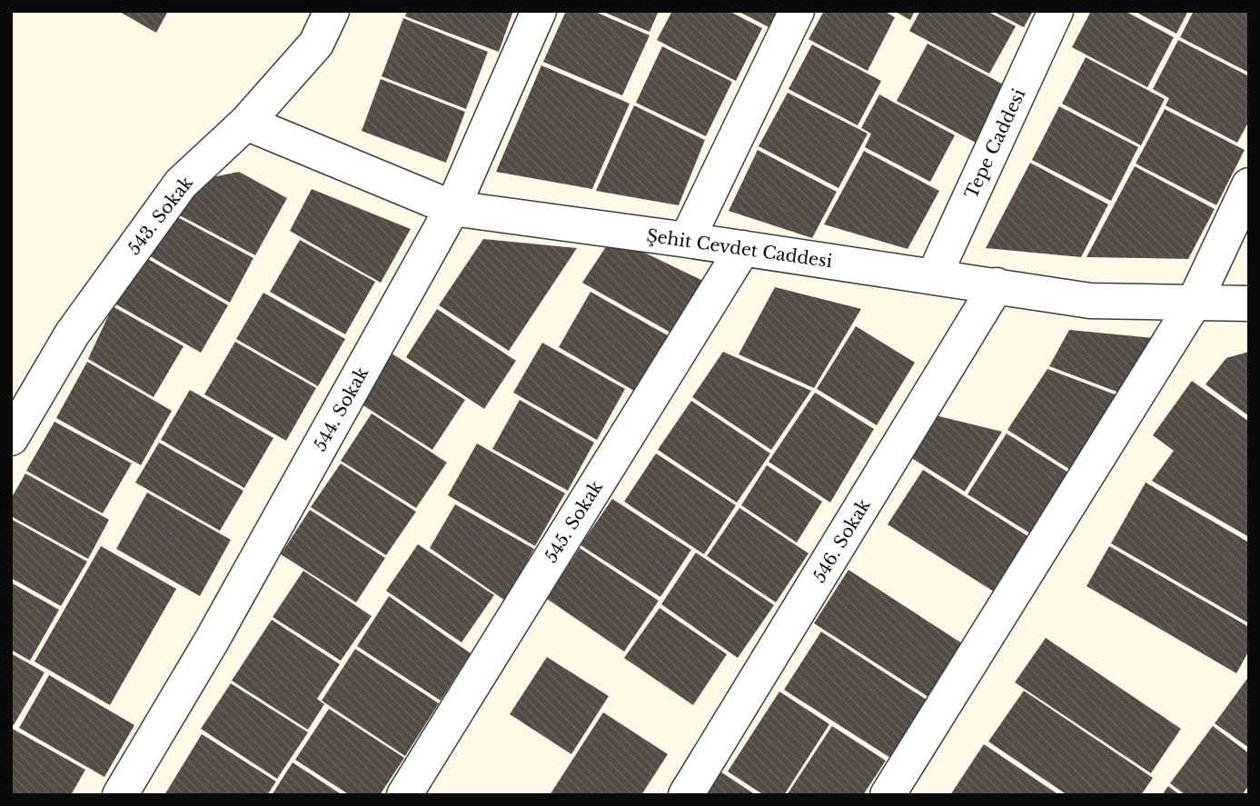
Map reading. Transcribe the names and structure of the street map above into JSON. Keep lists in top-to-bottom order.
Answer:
{
  "streets": {
    "street": [
      "Tepe Caddesi",
      "543. Sokak",
      "Şehit Cevdet Caddesi",
      "544. Sokak",
      "545. Sokak",
      "546. Sokak"
    ]
  },
  "crossings": [
    ["Tepe Caddesi", "Şehit Cevdet Caddesi"],
    ["543. Sokak", "Şehit Cevdet Caddesi"],
    ["Şehit Cevdet Caddesi", "544. Sokak"],
    ["Şehit Cevdet Caddesi", "545. Sokak"],
    ["Şehit Cevdet Caddesi", "546. Sokak"]
  ]
}
